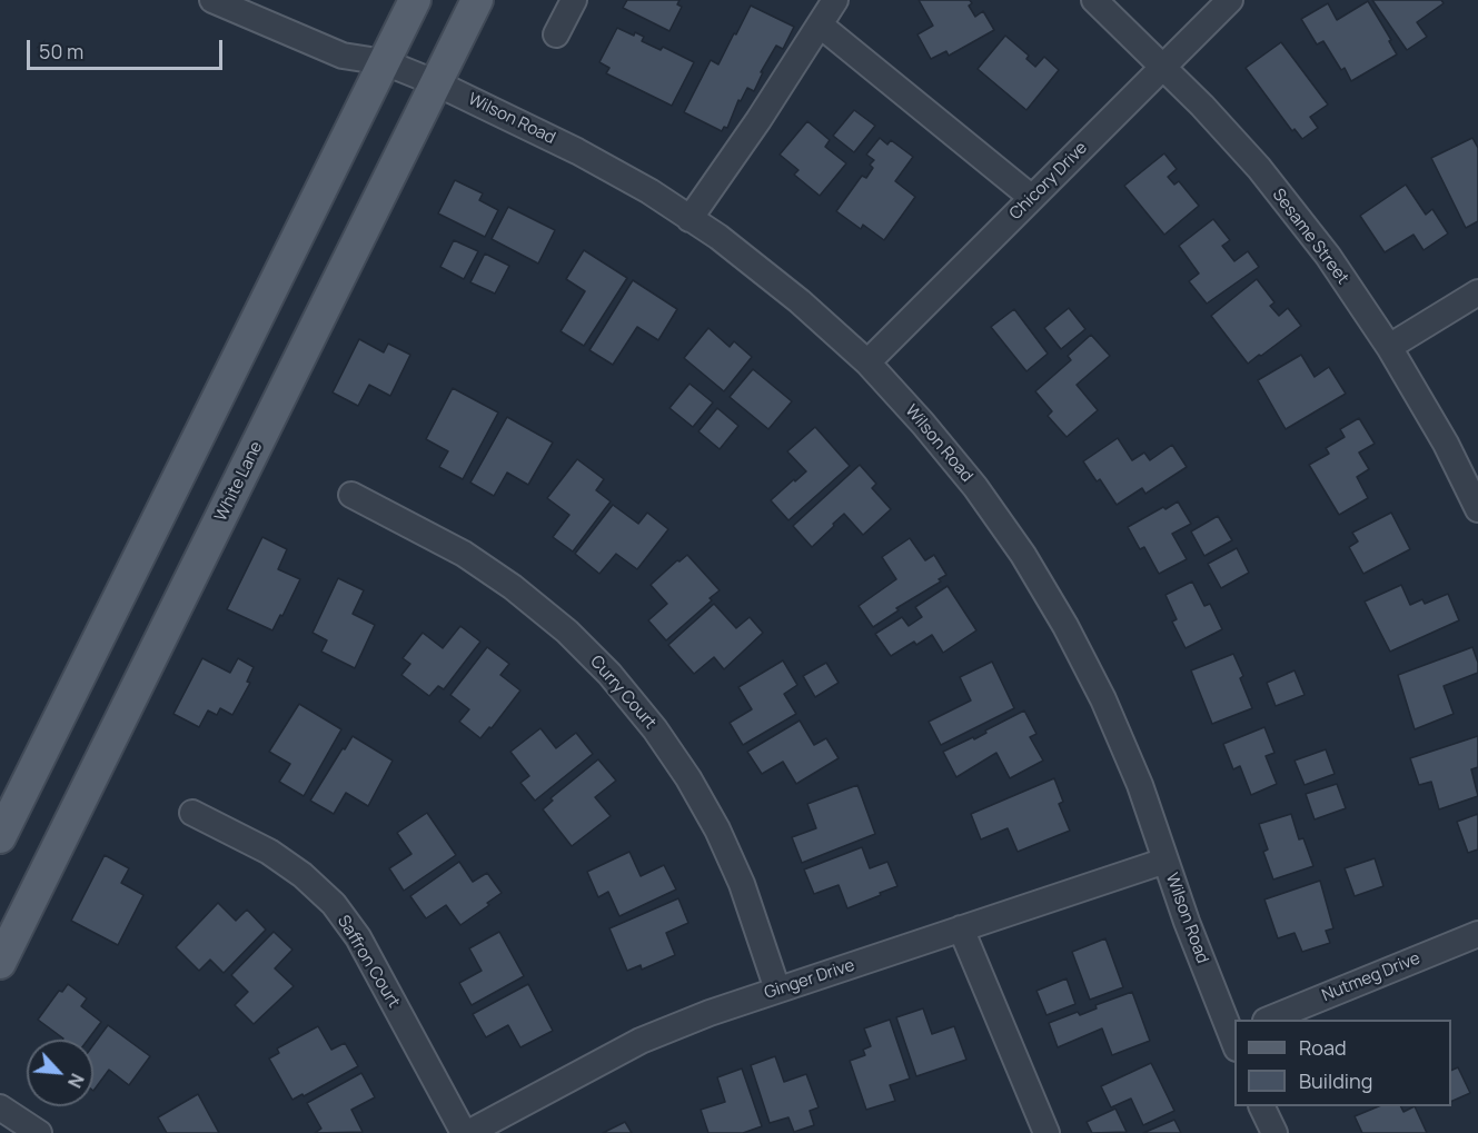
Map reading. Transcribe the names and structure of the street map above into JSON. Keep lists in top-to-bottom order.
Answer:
{
  "streets": {
    "main road": ["White Lane"],
    "street": [
      "Wilson Road",
      "Chicory Drive",
      "Sesame Street",
      "Curry Court",
      "Saffron Court",
      "Nutmeg Drive",
      "Ginger Drive"
    ]
  },
  "crossings": [
    ["Wilson Road", "Chicory Drive"],
    ["Wilson Road", "White Lane"],
    ["Wilson Road", "Ginger Drive"],
    ["Chicory Drive", "Sesame Street"],
    ["Curry Court", "Ginger Drive"],
    ["Saffron Court", "Ginger Drive"]
  ],
  "legend": ["Road", "Building"],
  "scale_bar": "50 m",
  "north": "bottom right"
}
